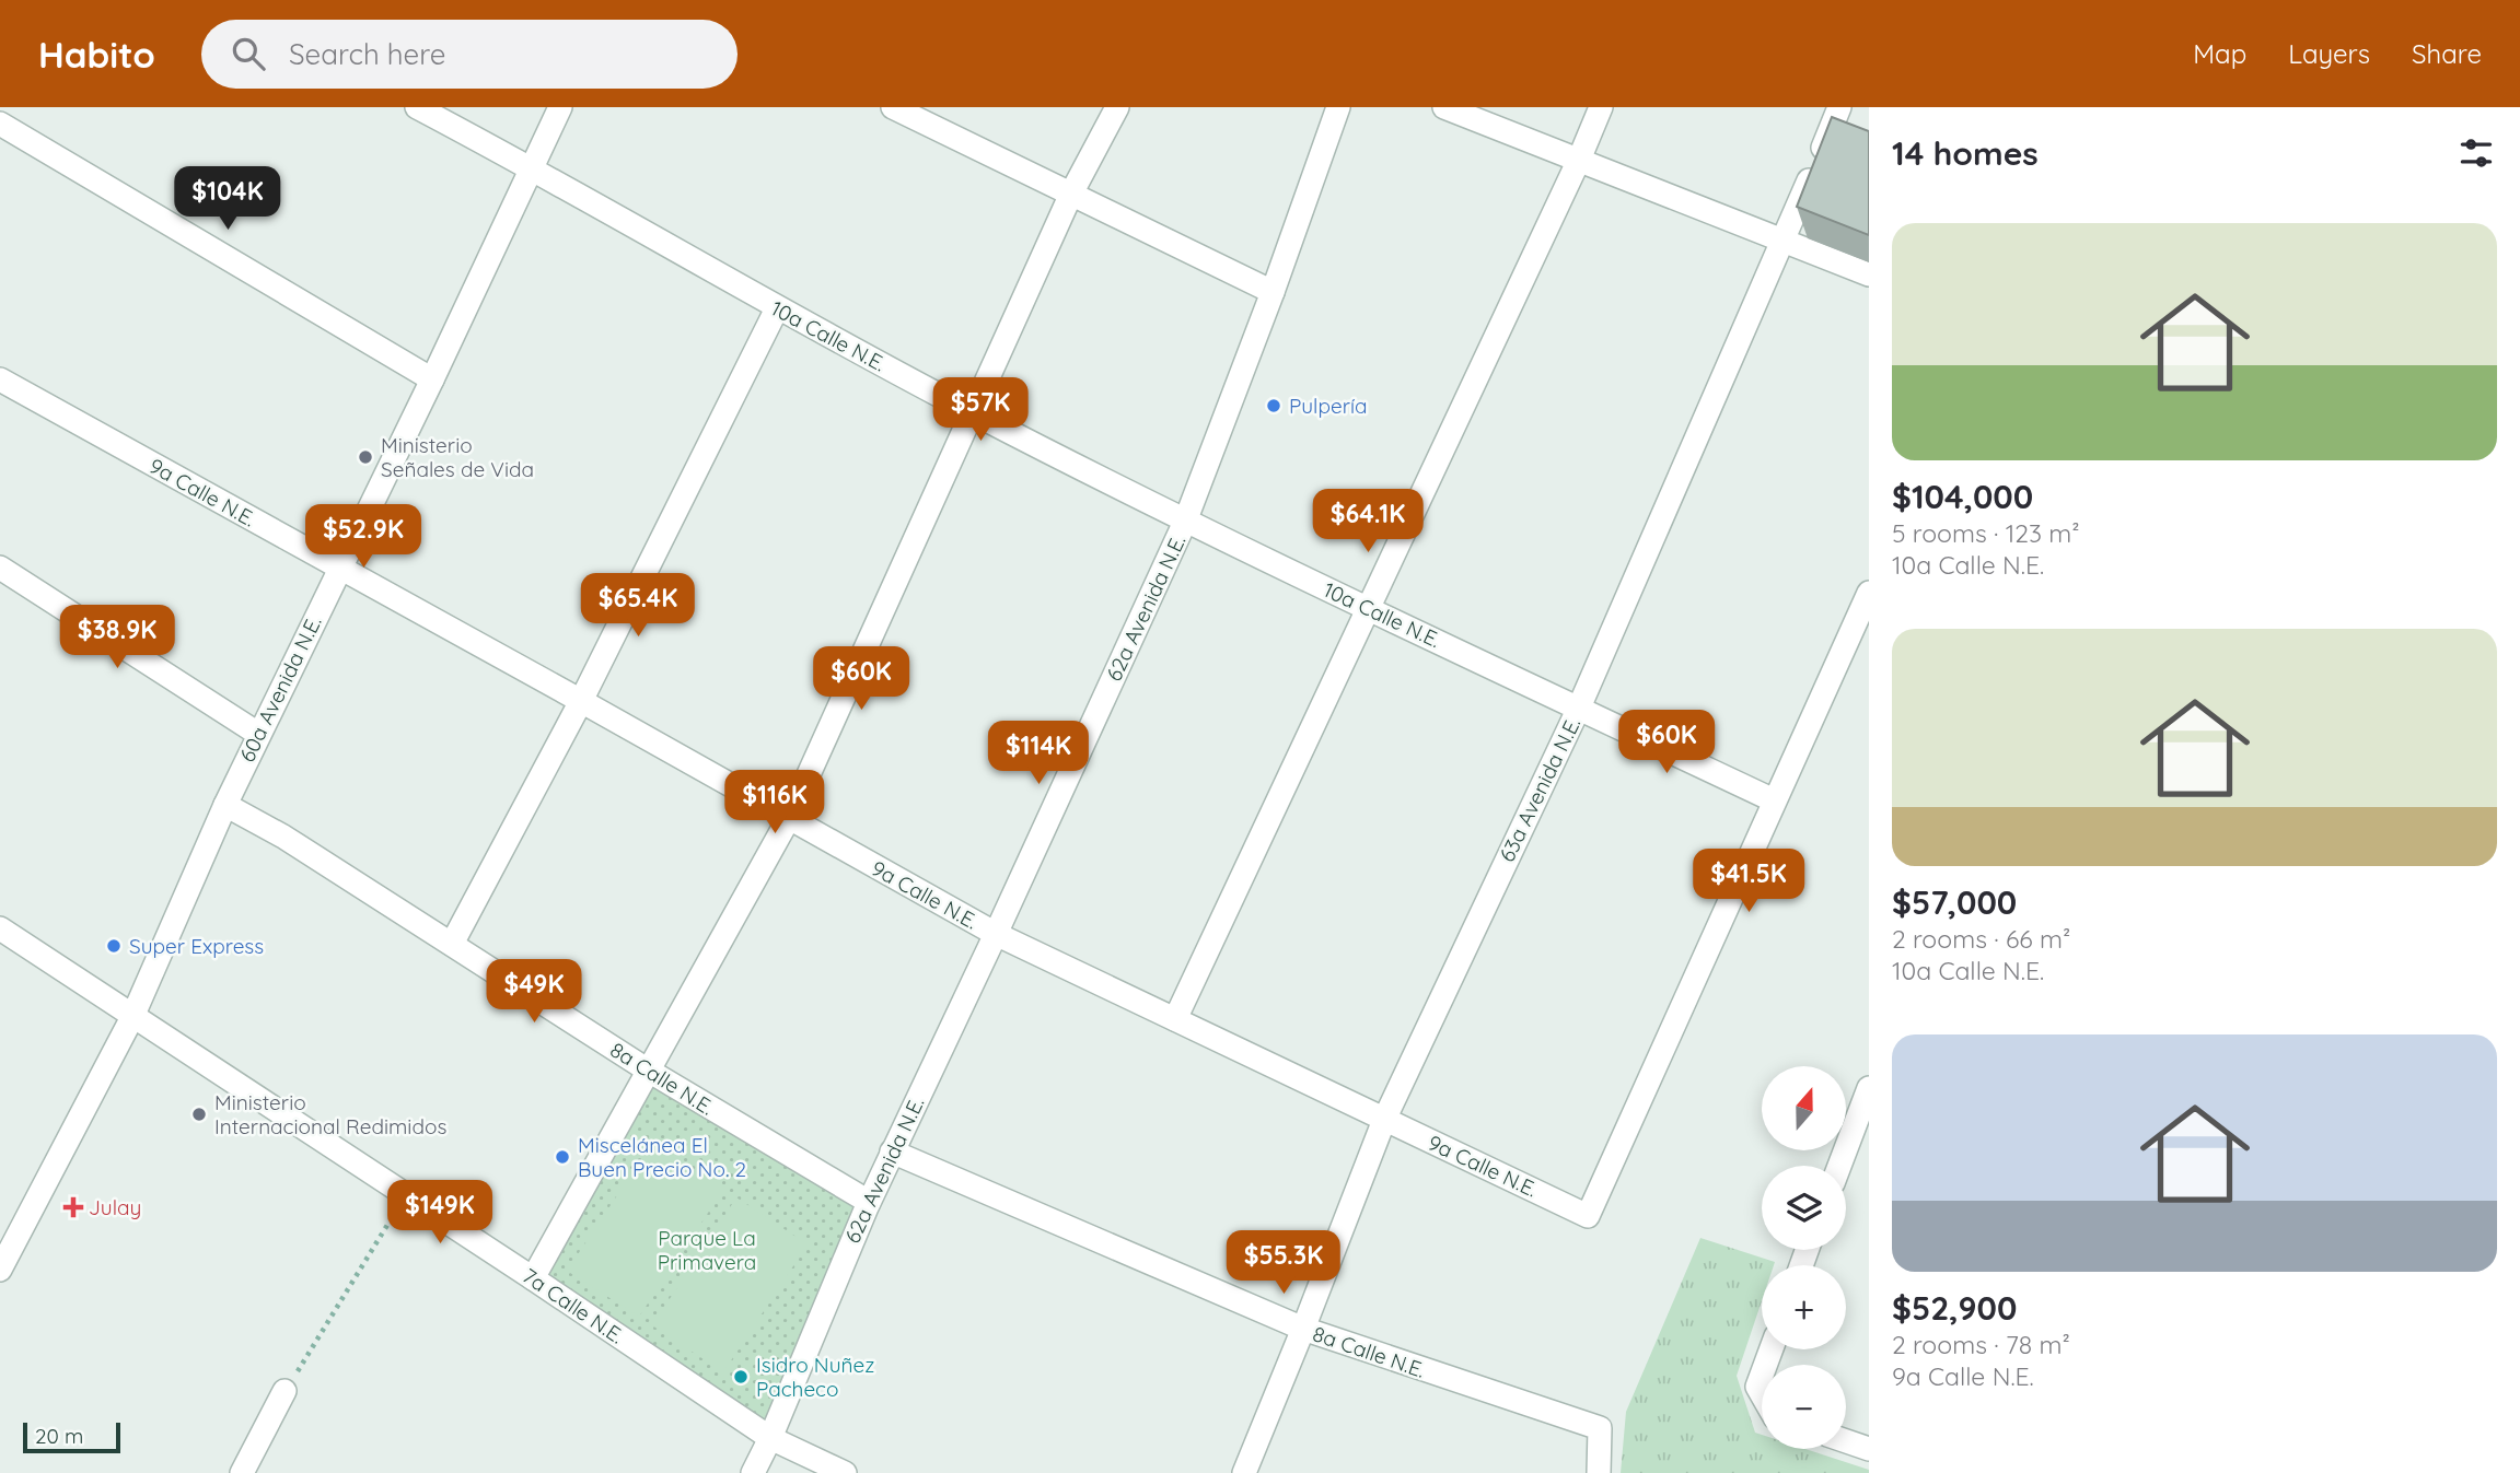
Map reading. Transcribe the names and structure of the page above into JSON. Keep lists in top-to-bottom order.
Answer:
{
  "streets": {
    "street": [
      "10a Calle N.E.",
      "9a Calle N.E.",
      "62a Avenida N.E.",
      "60a Avenida N.E.",
      "63a Avenida N.E.",
      "8a Calle N.E.",
      "7a Calle N.E."
    ]
  },
  "crossings": [
    ["10a Calle N.E.", "9a Calle N.E."],
    ["10a Calle N.E.", "62a Avenida N.E."],
    ["10a Calle N.E.", "60a Avenida N.E."],
    ["10a Calle N.E.", "63a Avenida N.E."],
    ["9a Calle N.E.", "62a Avenida N.E."],
    ["9a Calle N.E.", "60a Avenida N.E."],
    ["9a Calle N.E.", "63a Avenida N.E."],
    ["62a Avenida N.E.", "8a Calle N.E."],
    ["62a Avenida N.E.", "7a Calle N.E."],
    ["60a Avenida N.E.", "8a Calle N.E."],
    ["60a Avenida N.E.", "7a Calle N.E."],
    ["63a Avenida N.E.", "8a Calle N.E."]
  ],
  "parks": ["Parque La Primavera"],
  "places": {
    "other": [
      "Pulpería",
      "Ministerio Señales de Vida",
      "Super Express",
      "Ministerio Internacional Redimidos",
      "Miscelánea El Buen Precio No. 2",
      "Isidro Nuñez Pacheco"
    ],
    "health": ["Julay"]
  },
  "scale_bar": "20 m",
  "north": "top",
  "page": {
    "header": "Habito",
    "search": "Search here",
    "nav": ["Map", "Layers", "Share"],
    "heading": "14 homes",
    "price": [
      "$104K",
      "$57K",
      "$64.1K",
      "$52.9K",
      "$65.4K",
      "$38.9K",
      "$60K",
      "$60K",
      "$114K",
      "$116K",
      "$41.5K",
      "$49K",
      "$149K",
      "$55.3K"
    ],
    "list": [
      {
        "name": "$104,000",
        "note": "5 rooms · 123 m² · 10a Calle N.E."
      },
      {
        "name": "$57,000",
        "note": "2 rooms · 66 m² · 10a Calle N.E."
      },
      {
        "name": "$52,900",
        "note": "2 rooms · 78 m² · 9a Calle N.E."
      }
    ],
    "map_buttons": ["+", "−"],
    "scale": "20 m"
  }
}
